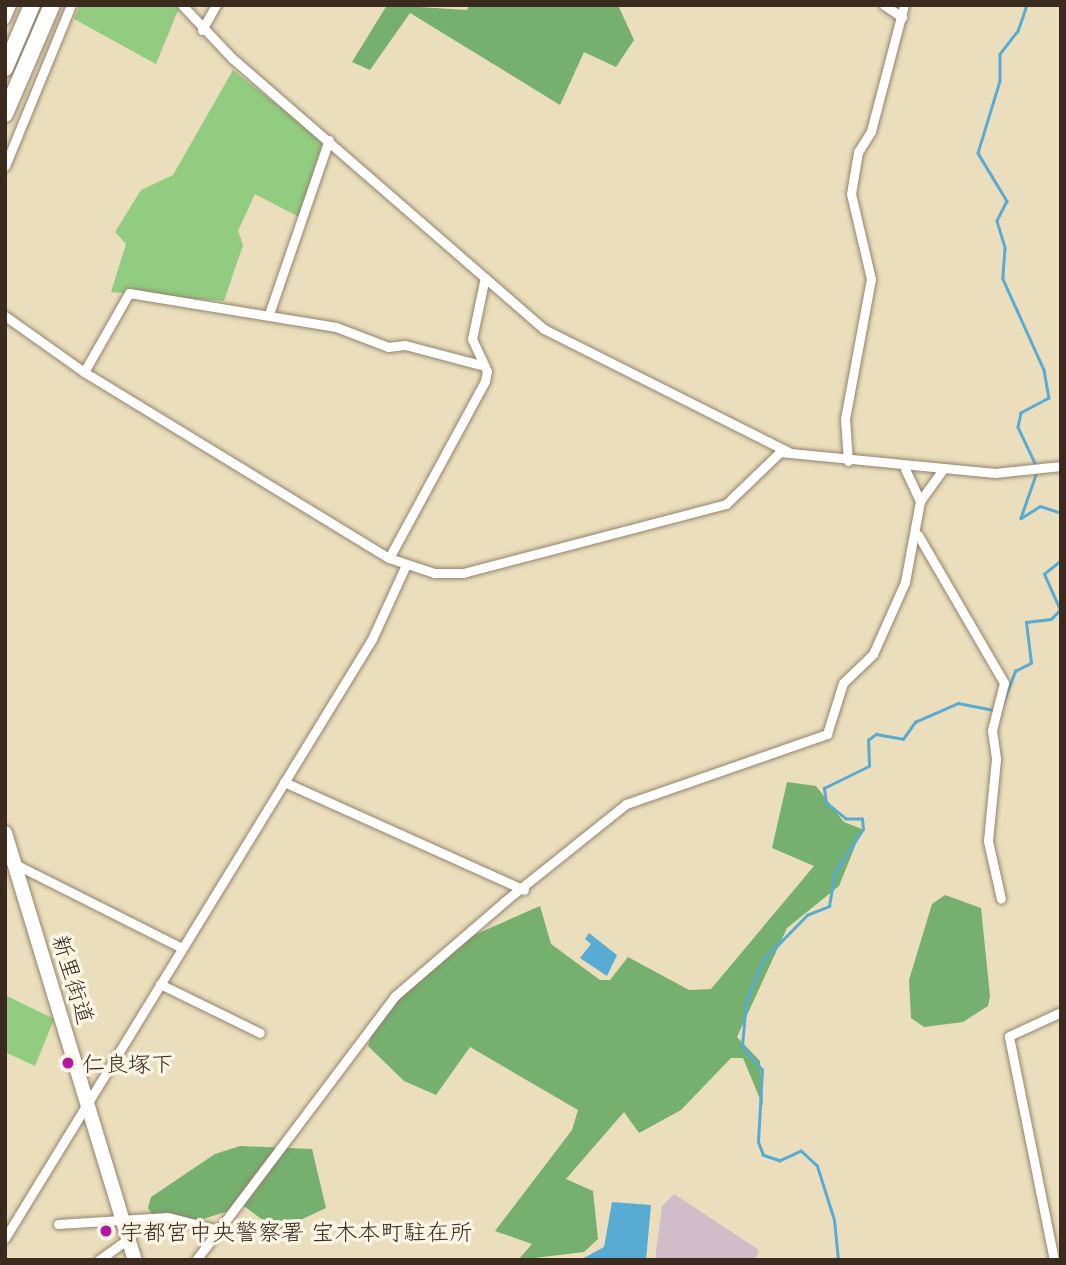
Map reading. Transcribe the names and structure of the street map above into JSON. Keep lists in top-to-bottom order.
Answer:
{
  "streets": {
    "main road": ["新里街道"]
  },
  "places": ["仁良塚下", "宇都宮中央警察署 宝木本町駐在所"]
}
